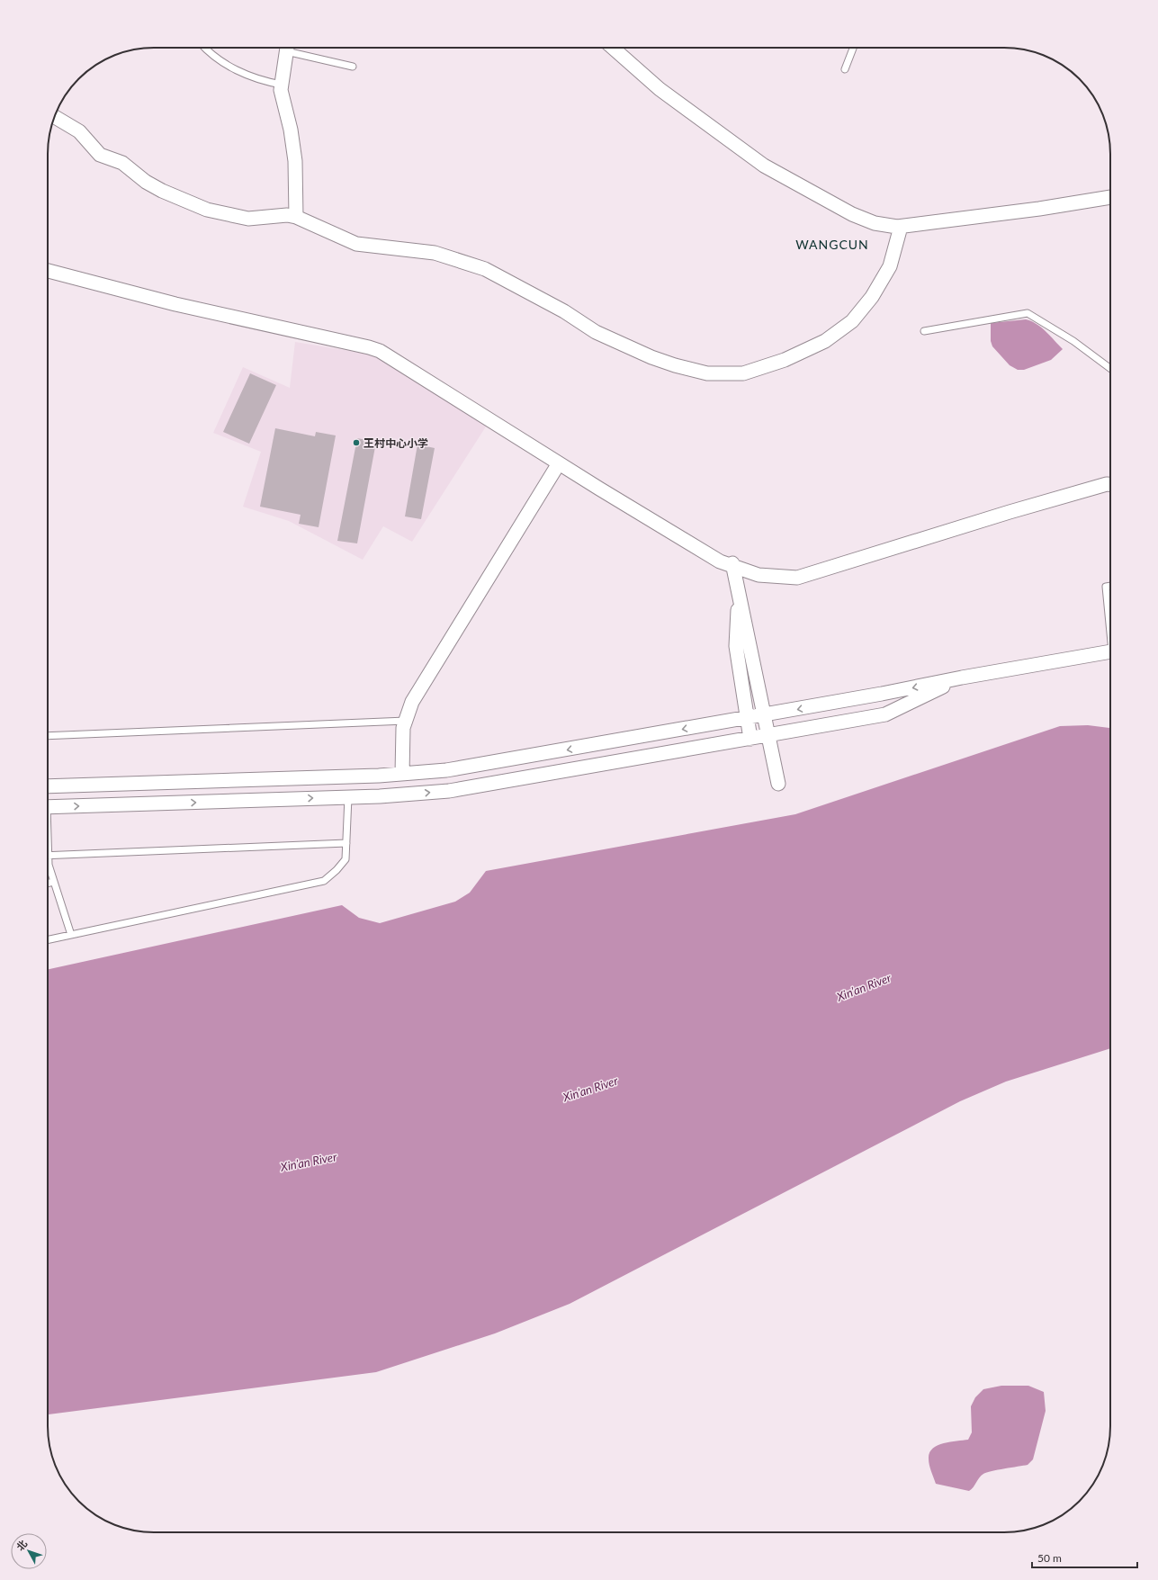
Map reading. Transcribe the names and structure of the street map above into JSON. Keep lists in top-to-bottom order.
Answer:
{
  "districts": ["WANGCUN"],
  "water": ["Xin’an River"],
  "places": ["王村中心小学"],
  "scale_bar": "50 m",
  "north": "top left"
}
